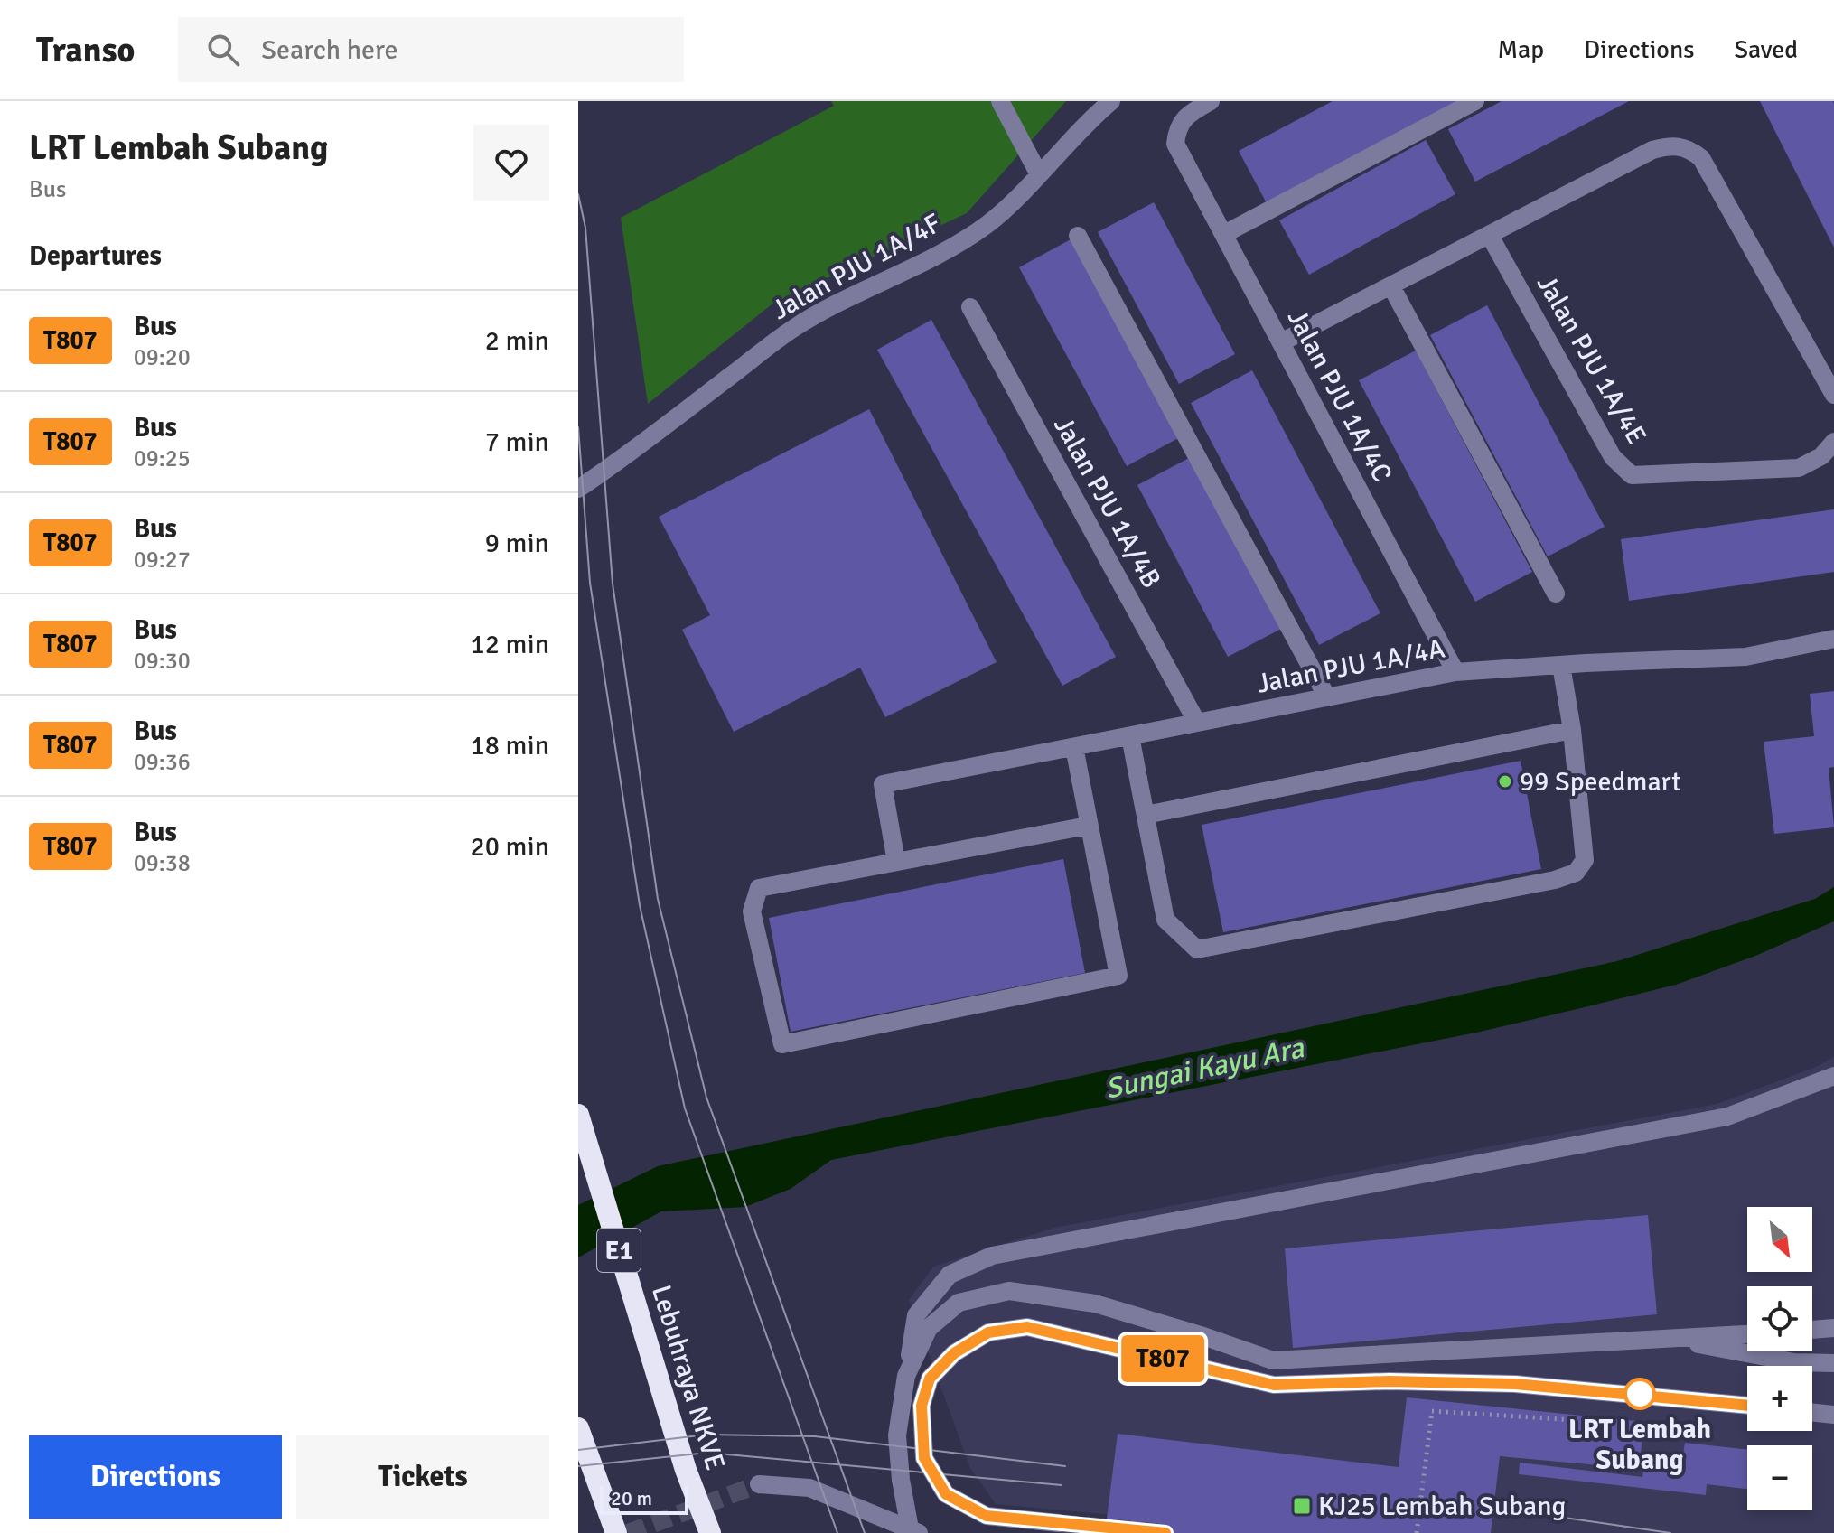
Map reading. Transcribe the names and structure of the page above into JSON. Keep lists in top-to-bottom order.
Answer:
{
  "streets": {
    "highway": ["E1", "Lebuhraya NKVE"],
    "street": [
      "Jalan PJU 1A/4F",
      "Jalan PJU 1A/4E",
      "Jalan PJU 1A/4C",
      "Jalan PJU 1A/4B",
      "Jalan PJU 1A/4A"
    ]
  },
  "crossings": [
    ["Jalan PJU 1A/4C", "Jalan PJU 1A/4A"],
    ["Jalan PJU 1A/4B", "Jalan PJU 1A/4A"]
  ],
  "water": ["Sungai Kayu Ara"],
  "places": {
    "other": ["99 Speedmart", "LRT Lembah Subang"],
    "transit": ["KJ25 Lembah Subang"]
  },
  "lines": ["bus line T807"],
  "scale_bar": "20 m",
  "north": "bottom right",
  "page": {
    "header": "Transo",
    "search": "Search here",
    "nav": ["Map", "Directions", "Saved"],
    "heading": [
      ["LRT Lembah Subang", "Bus"],
      "Departures"
    ],
    "on_map": "T807",
    "list": [
      {
        "mark": "T807",
        "name": "Bus",
        "note": "09:20",
        "value": "2 min"
      },
      {
        "mark": "T807",
        "name": "Bus",
        "note": "09:25",
        "value": "7 min"
      },
      {
        "mark": "T807",
        "name": "Bus",
        "note": "09:27",
        "value": "9 min"
      },
      {
        "mark": "T807",
        "name": "Bus",
        "note": "09:30",
        "value": "12 min"
      },
      {
        "mark": "T807",
        "name": "Bus",
        "note": "09:36",
        "value": "18 min"
      },
      {
        "mark": "T807",
        "name": "Bus",
        "note": "09:38",
        "value": "20 min"
      }
    ],
    "map_buttons": ["+", "−"],
    "buttons": ["Directions", "Tickets"],
    "scale": "20 m"
  }
}
